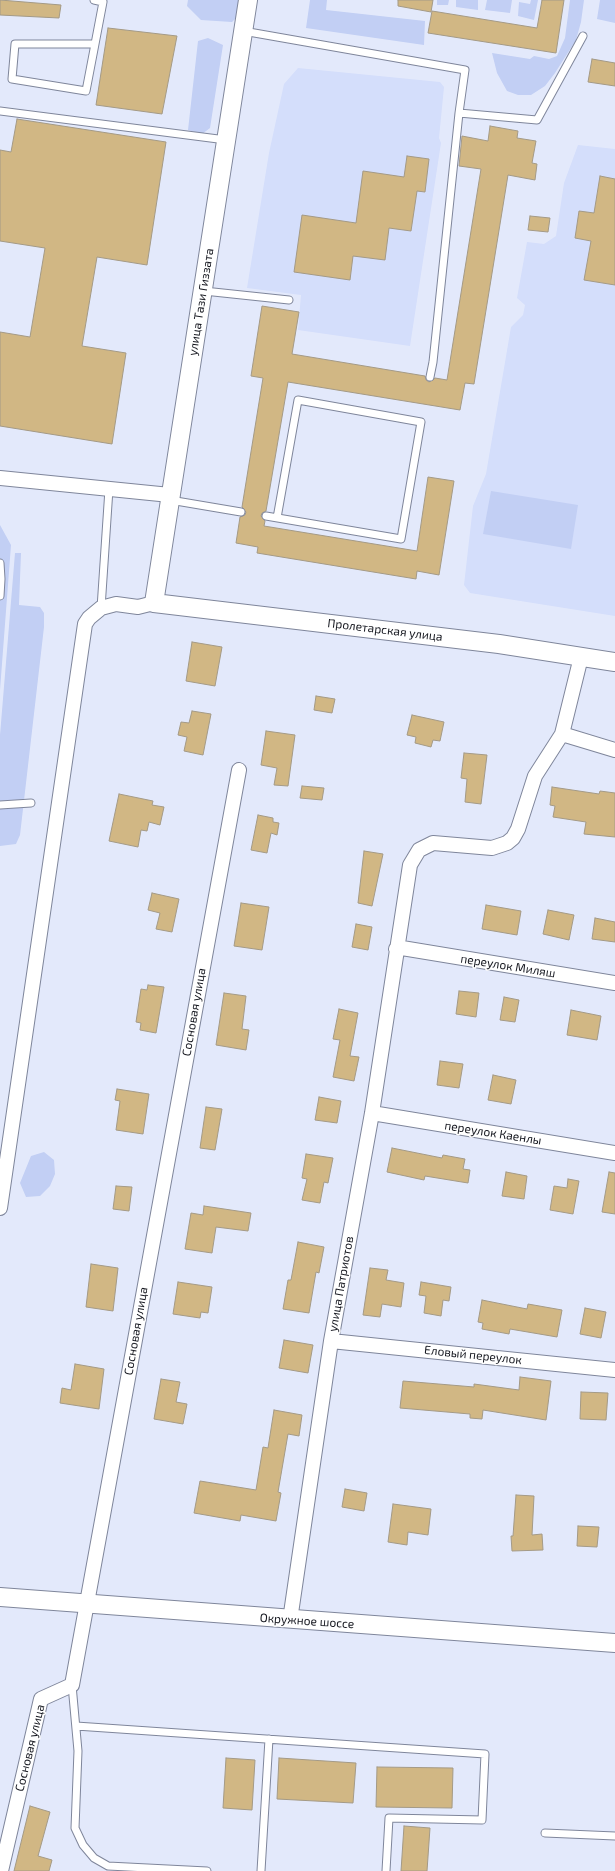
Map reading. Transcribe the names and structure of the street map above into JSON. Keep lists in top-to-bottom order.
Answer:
{
  "streets": {
    "street": [
      "улица Тази Гиззата",
      "Пролетарская улица",
      "переулок Миляш",
      "Сосновая улица",
      "переулок Каенлы",
      "улица Патриотов",
      "Еловый переулок",
      "Окружное шоссе"
    ]
  },
  "crossings": [
    ["улица Тази Гиззата", "Пролетарская улица"],
    ["Пролетарская улица", "улица Патриотов"],
    ["переулок Миляш", "улица Патриотов"],
    ["Сосновая улица", "Окружное шоссе"],
    ["переулок Каенлы", "улица Патриотов"],
    ["улица Патриотов", "Еловый переулок"],
    ["улица Патриотов", "Окружное шоссе"]
  ]
}
